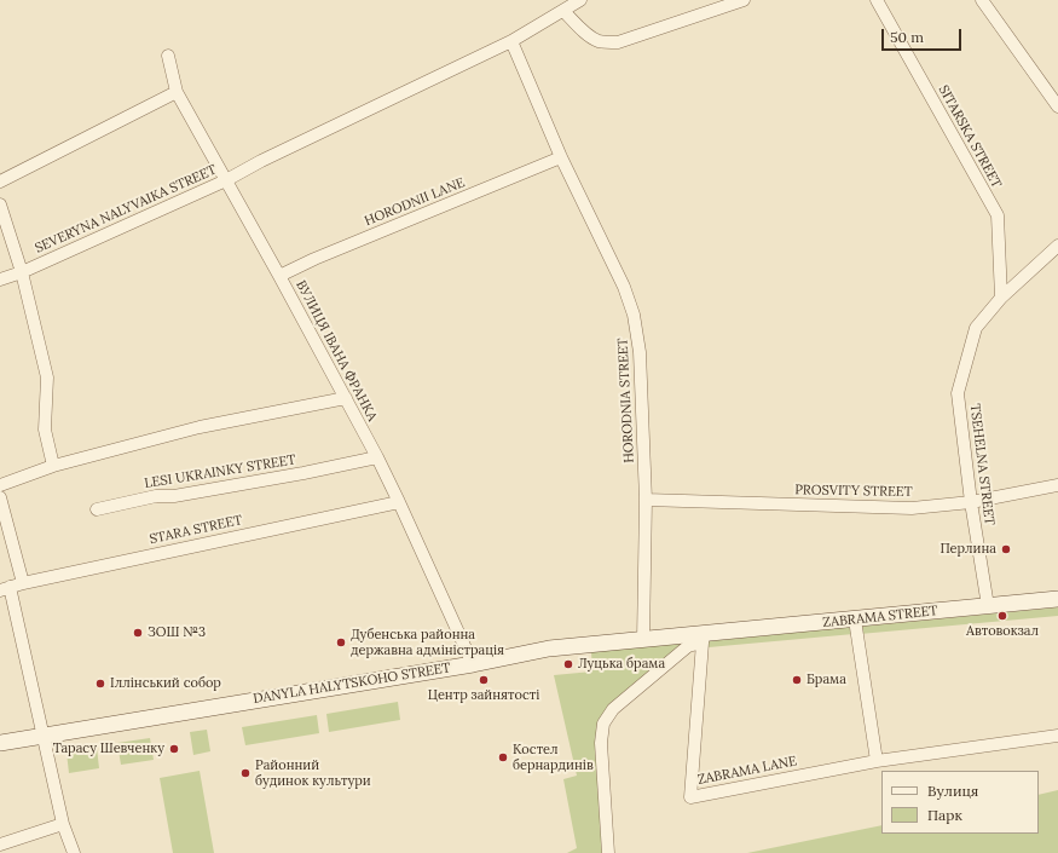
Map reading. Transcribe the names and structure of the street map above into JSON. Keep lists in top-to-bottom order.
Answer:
{
  "streets": {
    "main road": ["ZABRAMA STREET", "DANYLA HALYTSKOHO STREET"],
    "street": [
      "SITARSKA STREET",
      "HORODNII LANE",
      "SEVERYNA NALYVAIKA STREET",
      "ВУЛИЦЯ ІВАНА ФРАНКА",
      "HORODNIA STREET",
      "TSEHELNA STREET",
      "LESI UKRAINKY STREET",
      "PROSVITY STREET",
      "STARA STREET",
      "ZABRAMA LANE"
    ]
  },
  "crossings": [
    ["SITARSKA STREET", "TSEHELNA STREET"],
    ["HORODNII LANE", "ВУЛИЦЯ ІВАНА ФРАНКА"],
    ["HORODNII LANE", "HORODNIA STREET"],
    ["SEVERYNA NALYVAIKA STREET", "ВУЛИЦЯ ІВАНА ФРАНКА"],
    ["SEVERYNA NALYVAIKA STREET", "HORODNIA STREET"],
    ["ВУЛИЦЯ ІВАНА ФРАНКА", "LESI UKRAINKY STREET"],
    ["ВУЛИЦЯ ІВАНА ФРАНКА", "STARA STREET"],
    ["ВУЛИЦЯ ІВАНА ФРАНКА", "DANYLA HALYTSKOHO STREET"],
    ["HORODNIA STREET", "PROSVITY STREET"],
    ["HORODNIA STREET", "DANYLA HALYTSKOHO STREET"],
    ["TSEHELNA STREET", "PROSVITY STREET"],
    ["TSEHELNA STREET", "ZABRAMA STREET"],
    ["ZABRAMA STREET", "DANYLA HALYTSKOHO STREET"],
    ["ZABRAMA STREET", "ZABRAMA LANE"],
    ["DANYLA HALYTSKOHO STREET", "ZABRAMA LANE"]
  ],
  "places": [
    "Перлина",
    "Автовокзал",
    "ЗОШ №3",
    "Дубенська районна державна адміністрація",
    "Луцька брама",
    "Центр зайнятості",
    "Брама",
    "Іллінський собор",
    "Тарасу Шевченку",
    "Костел бернардинів",
    "Районний будинок культури"
  ],
  "legend": ["Вулиця", "Парк"],
  "scale_bar": "50 m"
}
